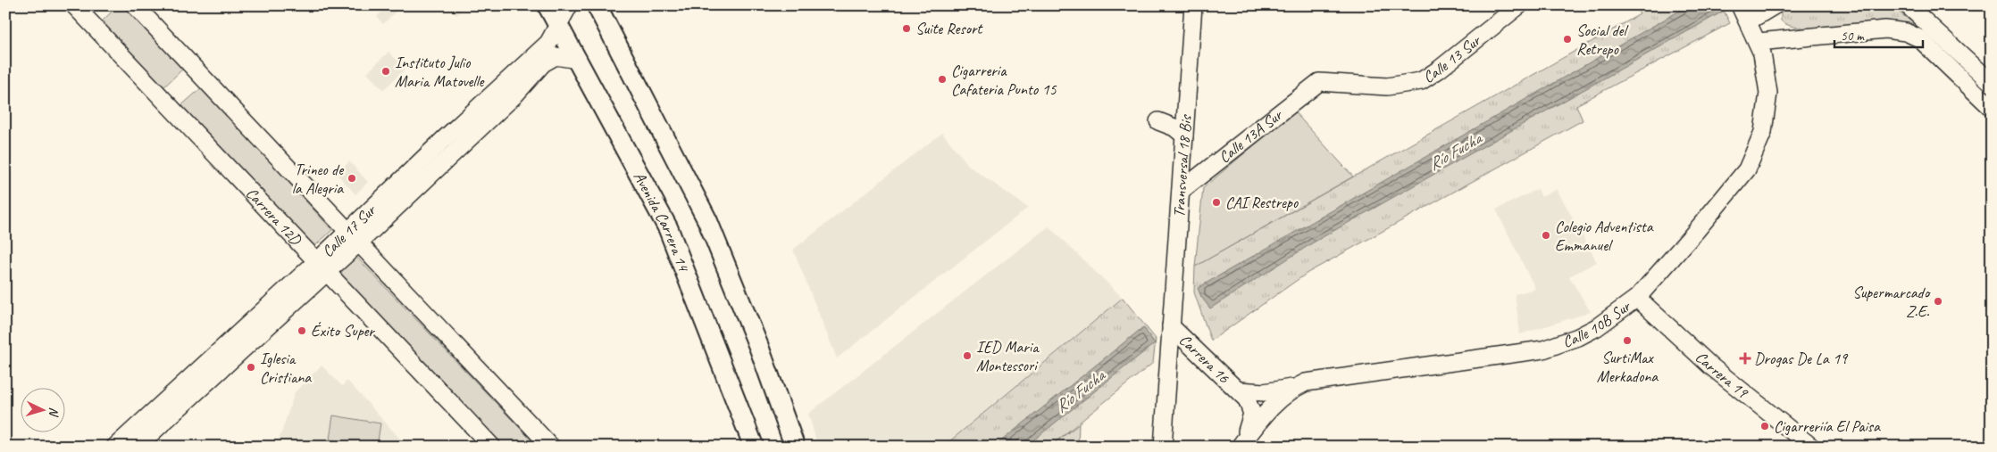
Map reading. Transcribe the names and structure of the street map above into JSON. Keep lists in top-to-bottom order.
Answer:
{
  "streets": {
    "main road": ["Avenida Carrera 14"],
    "street": [
      "Calle 13 Sur",
      "Calle 13A Sur",
      "Transversal 18 Bis",
      "Carrera 12D",
      "Calle 17 Sur",
      "Calle 10B Sur",
      "Carrera 16",
      "Carrera 19"
    ]
  },
  "crossings": [
    ["Calle 13 Sur", "Calle 13A Sur"],
    ["Calle 13A Sur", "Transversal 18 Bis"],
    ["Transversal 18 Bis", "Carrera 16"],
    ["Carrera 12D", "Calle 17 Sur"],
    ["Avenida Carrera 14", "Calle 17 Sur"],
    ["Calle 10B Sur", "Carrera 16"],
    ["Calle 10B Sur", "Carrera 19"]
  ],
  "water": ["Río Fucha"],
  "places": {
    "other": [
      "Suite Resort",
      "Social del Retrepo",
      "Instituto Julio Maria Matovelle",
      "Cigarreria Cafateria Punto 15",
      "Trineo de la Alegria",
      "CAI Restrepo",
      "Colegio Adventista Emmanuel",
      "Supermarcado Z.E.",
      "Éxito Super",
      "SurtiMax Merkadona",
      "IED Maria Montessori",
      "Iglesia Cristiana",
      "Cigarreriía El Paisa"
    ],
    "health": ["Drogas De La 19"]
  },
  "scale_bar": "50 m",
  "north": "right"
}
